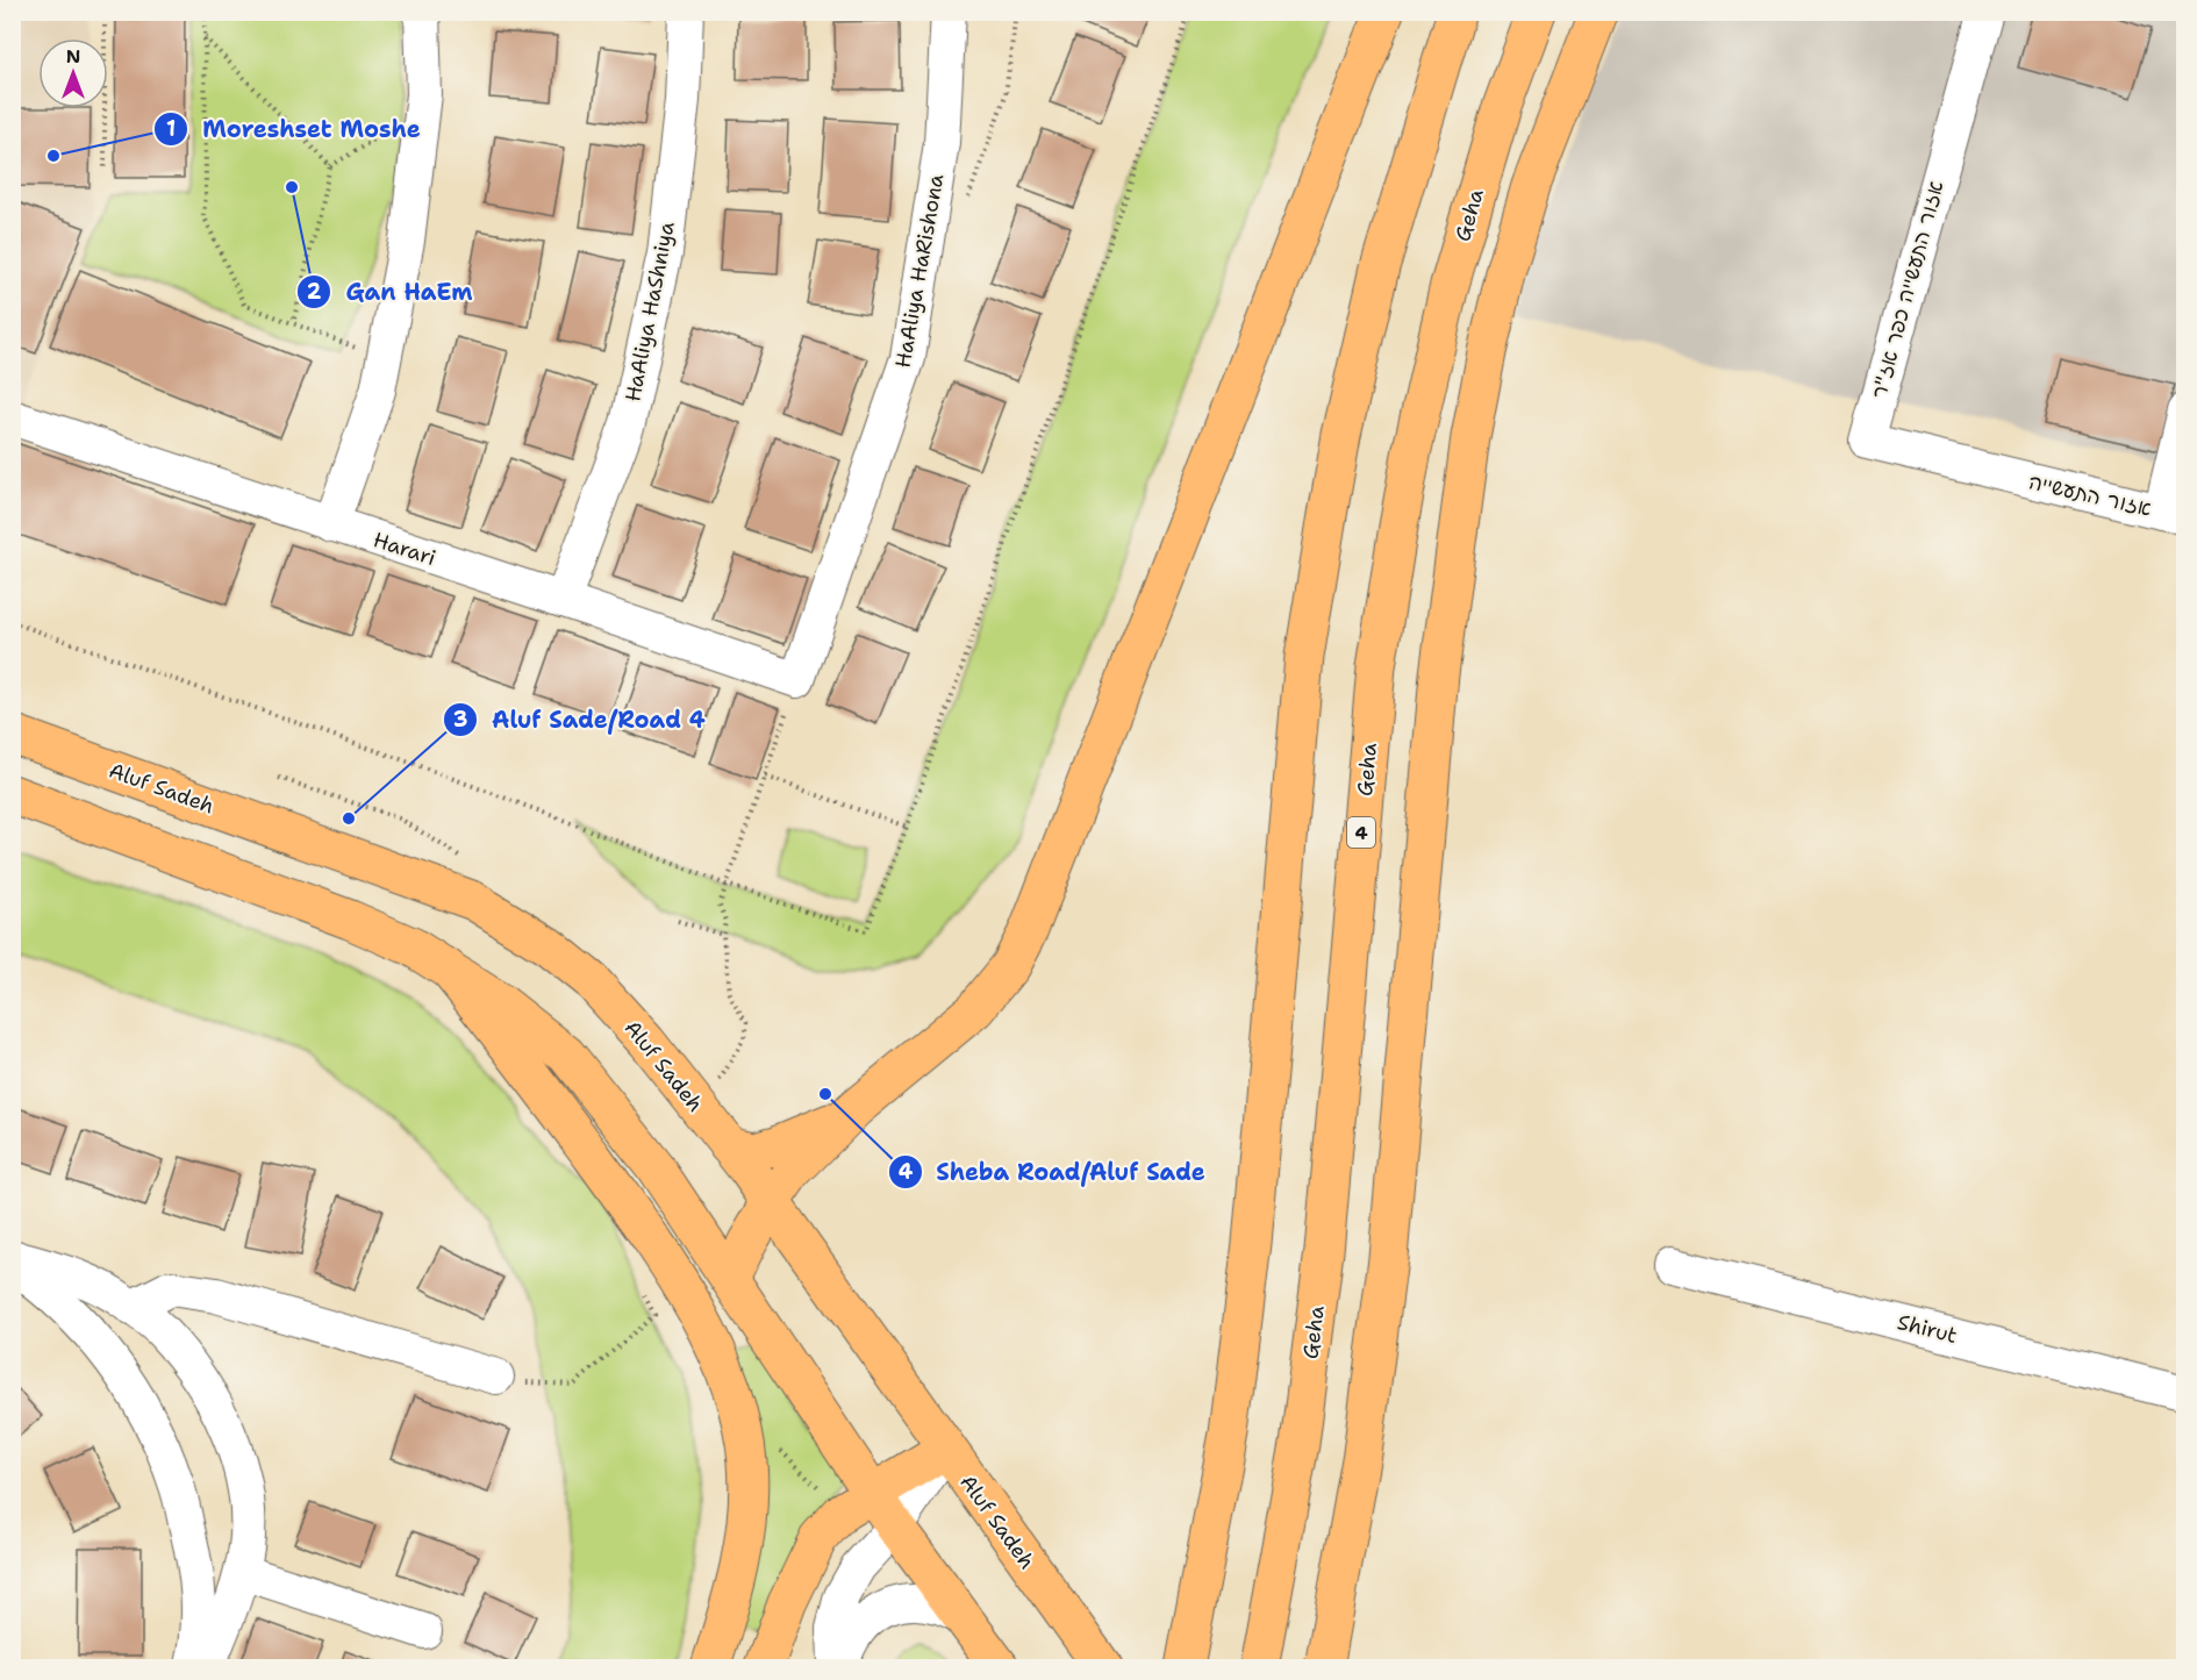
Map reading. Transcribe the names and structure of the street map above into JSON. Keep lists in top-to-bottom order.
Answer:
{
  "streets": {
    "main road": ["Geha", "Aluf Sadeh", "4"],
    "street": [
      "HaAliya HaRishona",
      "אזור התעשייה כפר אז\"ר",
      "HaAliya HaShniya",
      "אזור התעשייה",
      "Harari",
      "Shirut"
    ]
  },
  "crossings": [
    ["HaAliya HaRishona", "Harari"],
    ["אזור התעשייה כפר אז\"ר", "אזור התעשייה"],
    ["HaAliya HaShniya", "Harari"]
  ],
  "places": [
    "Moreshset Moshe",
    "Gan HaEm",
    "Aluf Sade/Road 4",
    "Sheba Road/Aluf Sade"
  ],
  "north": "top"
}
